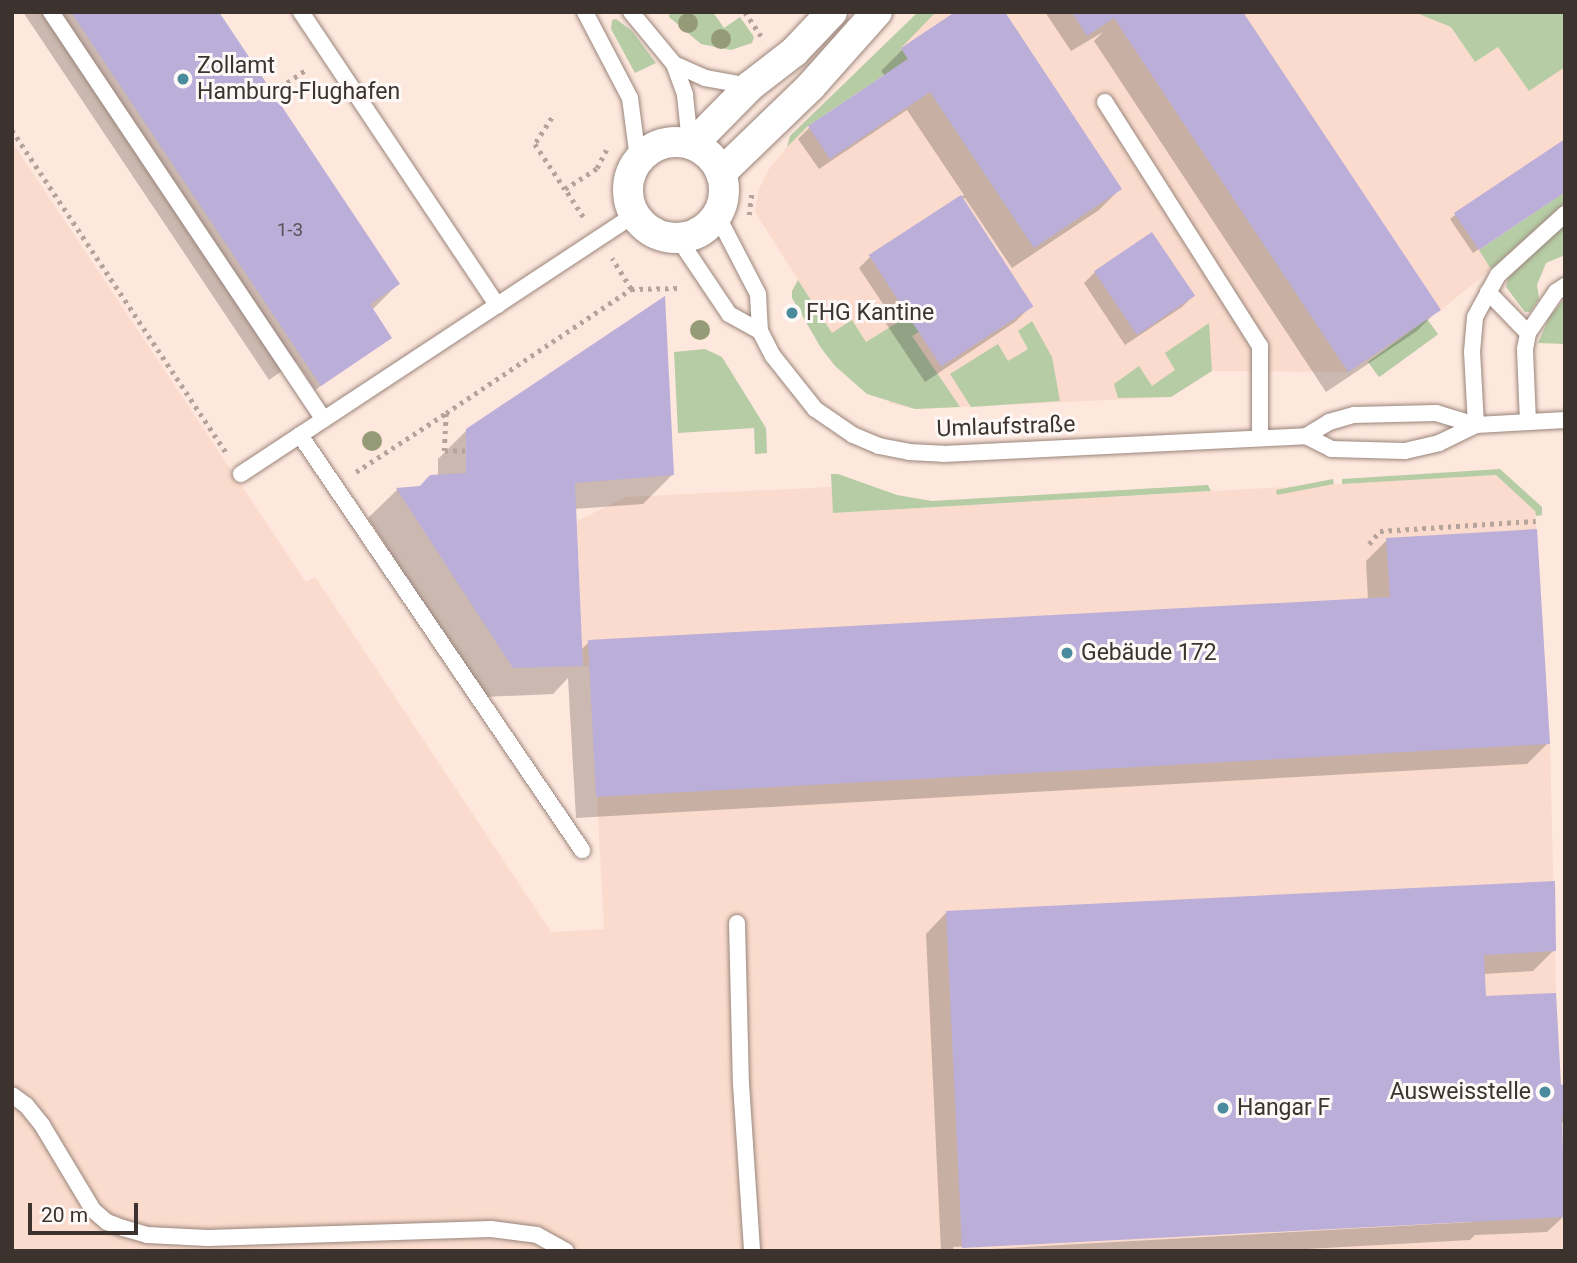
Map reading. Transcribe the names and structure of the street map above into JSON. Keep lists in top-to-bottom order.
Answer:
{
  "streets": {
    "lane": ["Umlaufstraße"]
  },
  "places": [
    "Zollamt Hamburg-Flughafen",
    "FHG Kantine",
    "Gebäude 172",
    "Ausweisstelle",
    "Hangar F"
  ],
  "house_numbers": ["1-3"],
  "scale_bar": "20 m"
}
